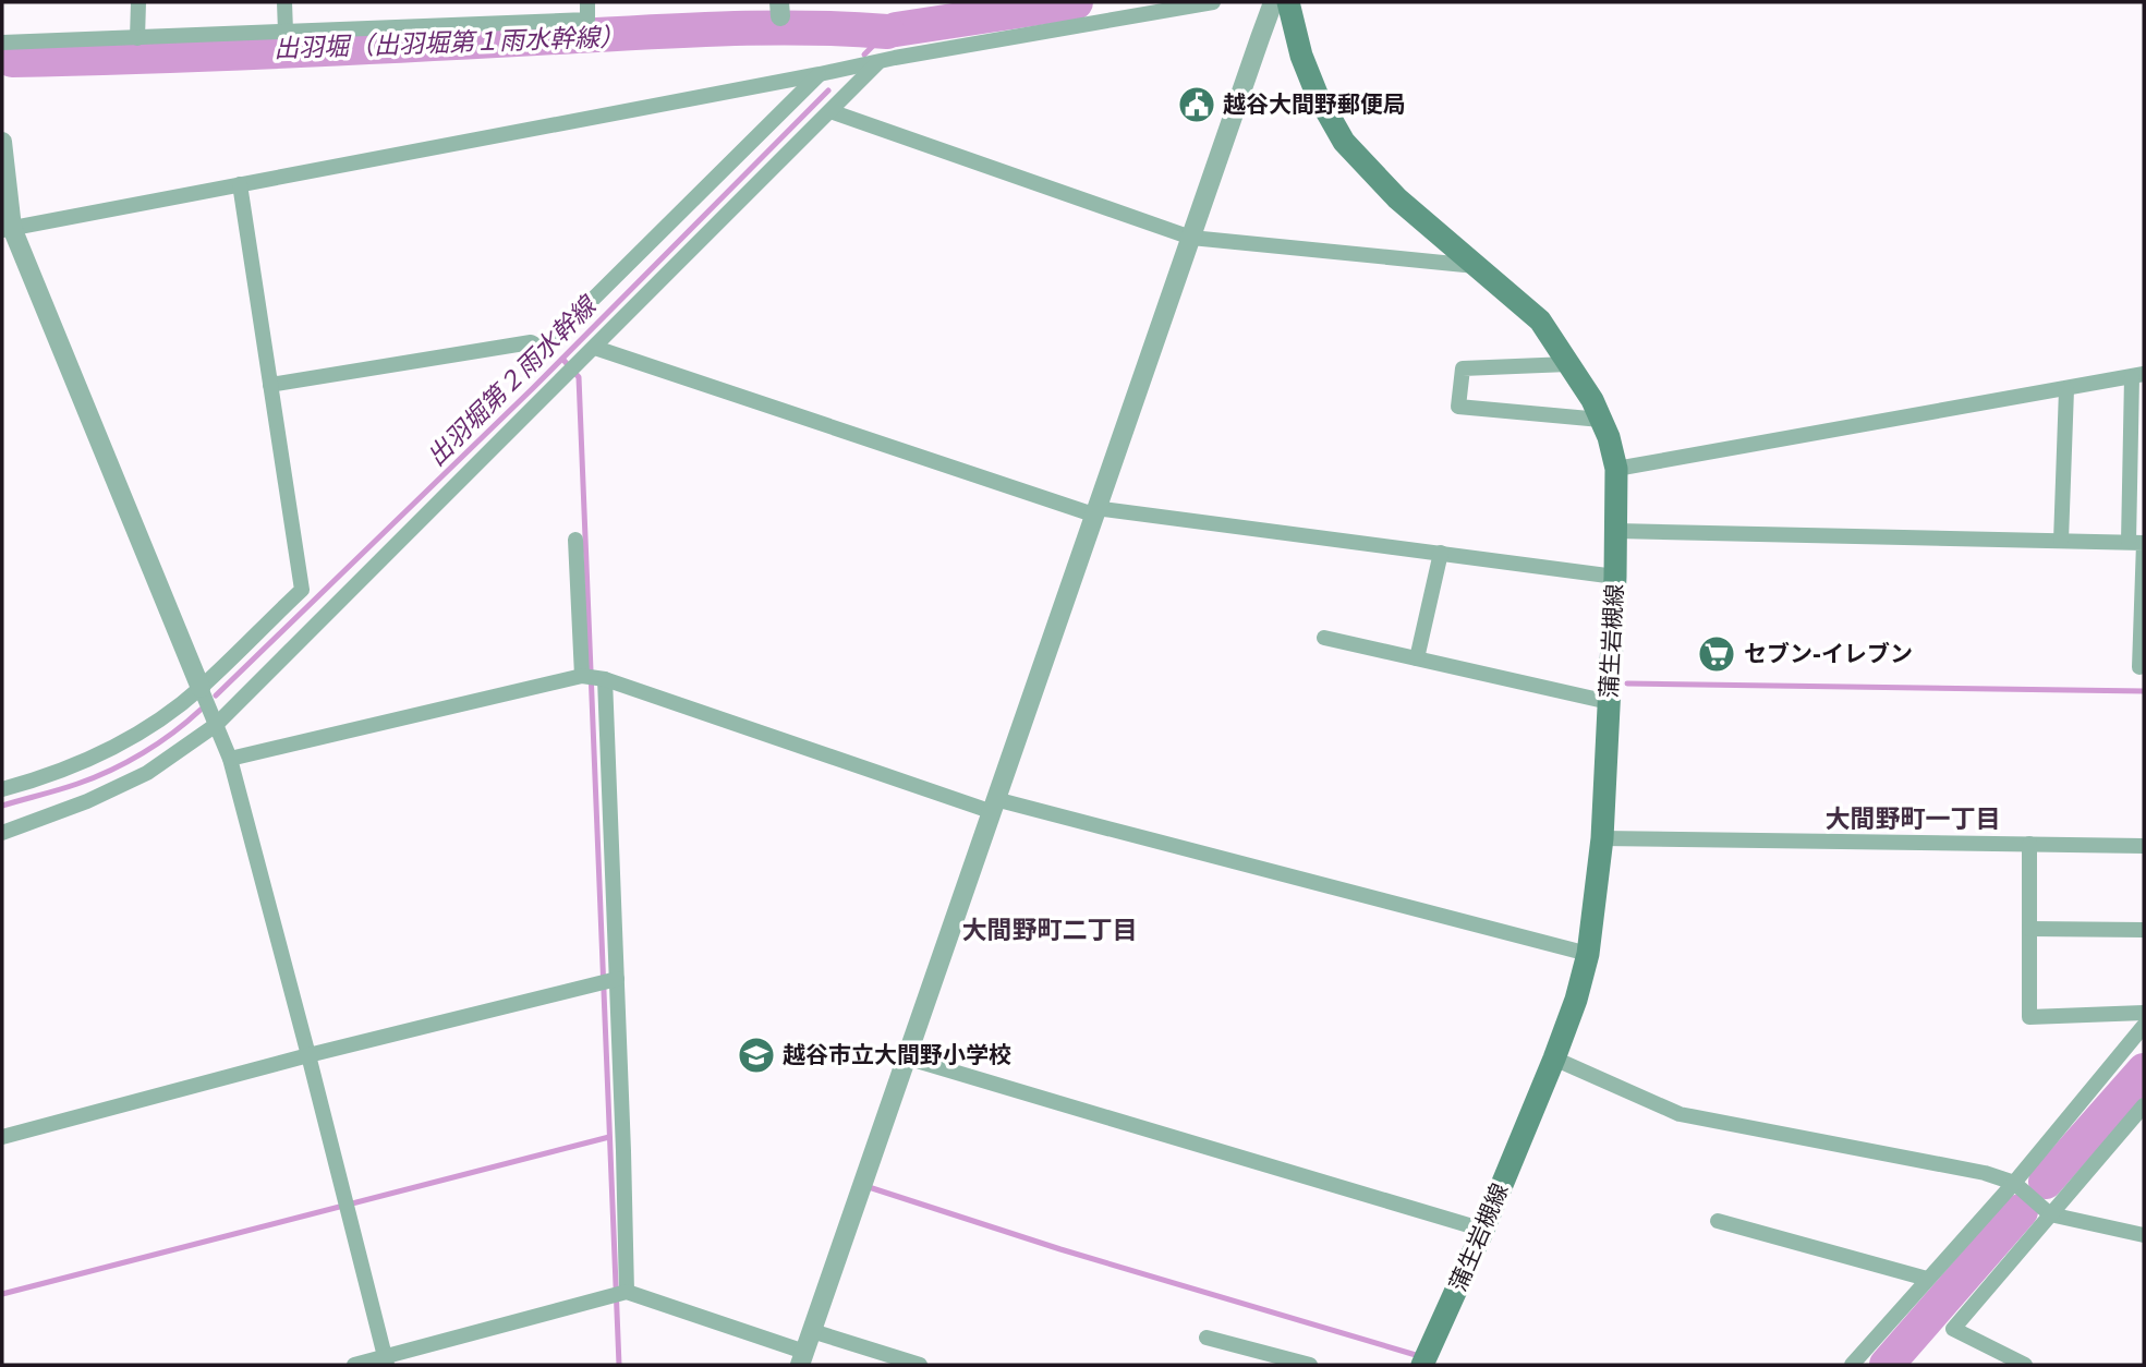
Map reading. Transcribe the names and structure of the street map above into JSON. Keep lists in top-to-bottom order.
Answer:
{
  "streets": {
    "main road": ["蒲生岩槻線"]
  },
  "districts": ["大間野町一丁目", "大間野町二丁目"],
  "water": ["出羽堀（出羽堀第１雨水幹線）", "出羽堀第２雨水幹線"],
  "places": {
    "public building": ["越谷大間野郵便局"],
    "supermarket": ["セブン-イレブン"],
    "school or university": ["越谷市立大間野小学校"]
  }
}
